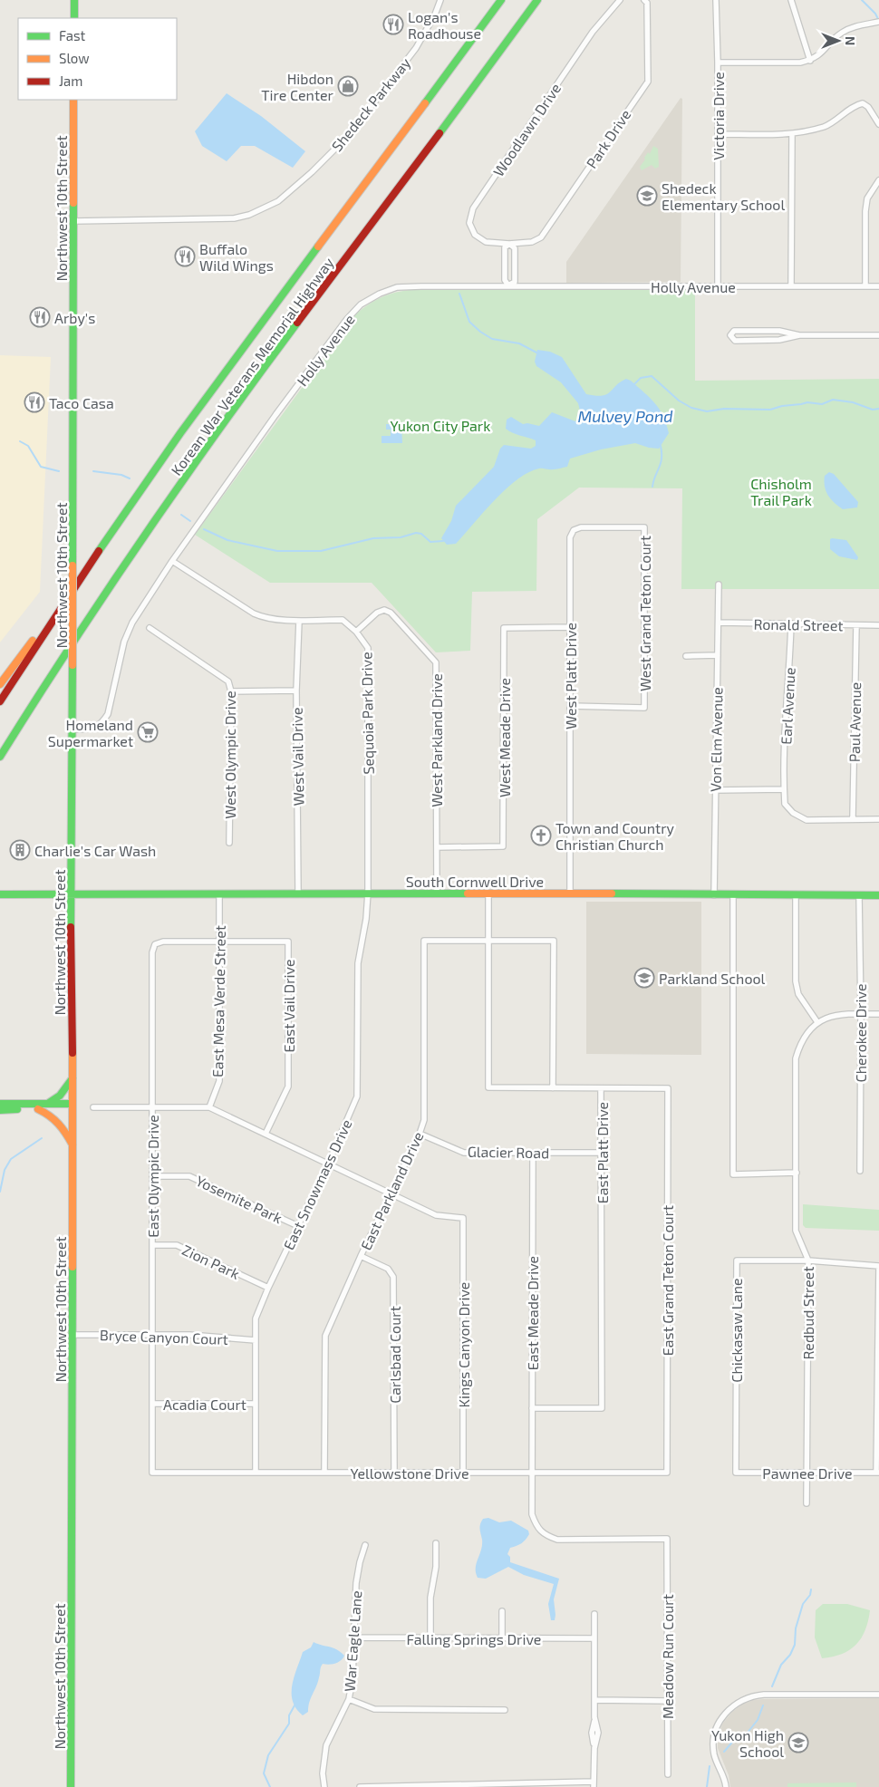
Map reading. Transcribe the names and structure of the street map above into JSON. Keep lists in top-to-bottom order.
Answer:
{
  "streets": {
    "main road": ["Northwest 10th Street", "Korean War Veterans Memorial Highway", "South Cornwell Drive"],
    "street": [
      "Shedeck Parkway",
      "Victoria Drive",
      "Woodlawn Drive",
      "Park Drive",
      "Holly Avenue",
      "West Grand Teton Court",
      "Ronald Street",
      "West Platt Drive",
      "Earl Avenue",
      "Sequoia Park Drive",
      "Paul Avenue",
      "West Meade Drive",
      "Von Elm Avenue",
      "West Parkland Drive",
      "West Olympic Drive",
      "West Vail Drive",
      "East Mesa Verde Street",
      "East Vail Drive",
      "Cherokee Drive",
      "Glacier Road",
      "East Platt Drive",
      "East Olympic Drive",
      "East Snowmass Drive",
      "East Parkland Drive",
      "Yosemite Park",
      "Zion Park",
      "East Grand Teton Court",
      "East Meade Drive",
      "Redbud Street",
      "Chickasaw Lane",
      "Bryce Canyon Court",
      "Kings Canyon Drive",
      "Carlsbad Court",
      "Acadia Court",
      "Yellowstone Drive",
      "Pawnee Drive",
      "Falling Springs Drive",
      "War Eagle Lane",
      "Meadow Run Court"
    ]
  },
  "crossings": [
    ["Shedeck Parkway", "Northwest 10th Street"],
    ["Victoria Drive", "Holly Avenue"],
    ["Woodlawn Drive", "Park Drive"],
    ["Northwest 10th Street", "Holly Avenue"],
    ["Northwest 10th Street", "South Cornwell Drive"],
    ["Northwest 10th Street", "Bryce Canyon Court"],
    ["Holly Avenue", "Sequoia Park Drive"],
    ["West Grand Teton Court", "West Platt Drive"],
    ["Ronald Street", "Earl Avenue"],
    ["Ronald Street", "Paul Avenue"],
    ["Ronald Street", "Von Elm Avenue"],
    ["West Platt Drive", "West Meade Drive"],
    ["West Platt Drive", "South Cornwell Drive"],
    ["Earl Avenue", "Paul Avenue"],
    ["Sequoia Park Drive", "West Parkland Drive"],
    ["Sequoia Park Drive", "West Vail Drive"],
    ["Sequoia Park Drive", "South Cornwell Drive"],
    ["Sequoia Park Drive", "East Snowmass Drive"],
    ["West Meade Drive", "West Parkland Drive"],
    ["Von Elm Avenue", "South Cornwell Drive"],
    ["West Vail Drive", "South Cornwell Drive"],
    ["South Cornwell Drive", "East Mesa Verde Street"],
    ["South Cornwell Drive", "Cherokee Drive"],
    ["South Cornwell Drive", "East Snowmass Drive"],
    ["East Mesa Verde Street", "East Vail Drive"],
    ["East Mesa Verde Street", "East Olympic Drive"],
    ["East Vail Drive", "East Olympic Drive"],
    ["Glacier Road", "East Platt Drive"],
    ["Glacier Road", "East Parkland Drive"],
    ["Glacier Road", "East Meade Drive"],
    ["East Platt Drive", "East Parkland Drive"],
    ["East Platt Drive", "East Grand Teton Court"],
    ["East Platt Drive", "East Meade Drive"],
    ["East Olympic Drive", "Yosemite Park"],
    ["East Olympic Drive", "Zion Park"],
    ["East Olympic Drive", "Bryce Canyon Court"],
    ["East Olympic Drive", "Acadia Court"],
    ["East Olympic Drive", "Yellowstone Drive"],
    ["East Snowmass Drive", "Yosemite Park"],
    ["East Snowmass Drive", "Zion Park"],
    ["East Snowmass Drive", "Bryce Canyon Court"],
    ["East Snowmass Drive", "Acadia Court"],
    ["East Snowmass Drive", "Yellowstone Drive"],
    ["East Parkland Drive", "Kings Canyon Drive"],
    ["East Parkland Drive", "Carlsbad Court"],
    ["East Parkland Drive", "Yellowstone Drive"],
    ["East Grand Teton Court", "Yellowstone Drive"],
    ["East Meade Drive", "Yellowstone Drive"],
    ["East Meade Drive", "Meadow Run Court"],
    ["Redbud Street", "Chickasaw Lane"],
    ["Redbud Street", "Pawnee Drive"],
    ["Chickasaw Lane", "Pawnee Drive"],
    ["Kings Canyon Drive", "Yellowstone Drive"],
    ["Carlsbad Court", "Yellowstone Drive"],
    ["Falling Springs Drive", "War Eagle Lane"]
  ],
  "water": ["Mulvey Pond"],
  "parks": ["Yukon City Park", "Chisholm Trail Park"],
  "places": {
    "restaurant": [
      "Logan's Roadhouse",
      "Buffalo Wild Wings",
      "Arby's",
      "Taco Casa"
    ],
    "shop": ["Hibdon Tire Center"],
    "school or university": ["Shedeck Elementary School", "Parkland School", "Yukon High School"],
    "supermarket": ["Homeland Supermarket"],
    "church": ["Town and Country Christian Church"],
    "building": ["Charlie's Car Wash"]
  },
  "legend": ["Fast", "Slow", "Jam"],
  "north": "right"
}
